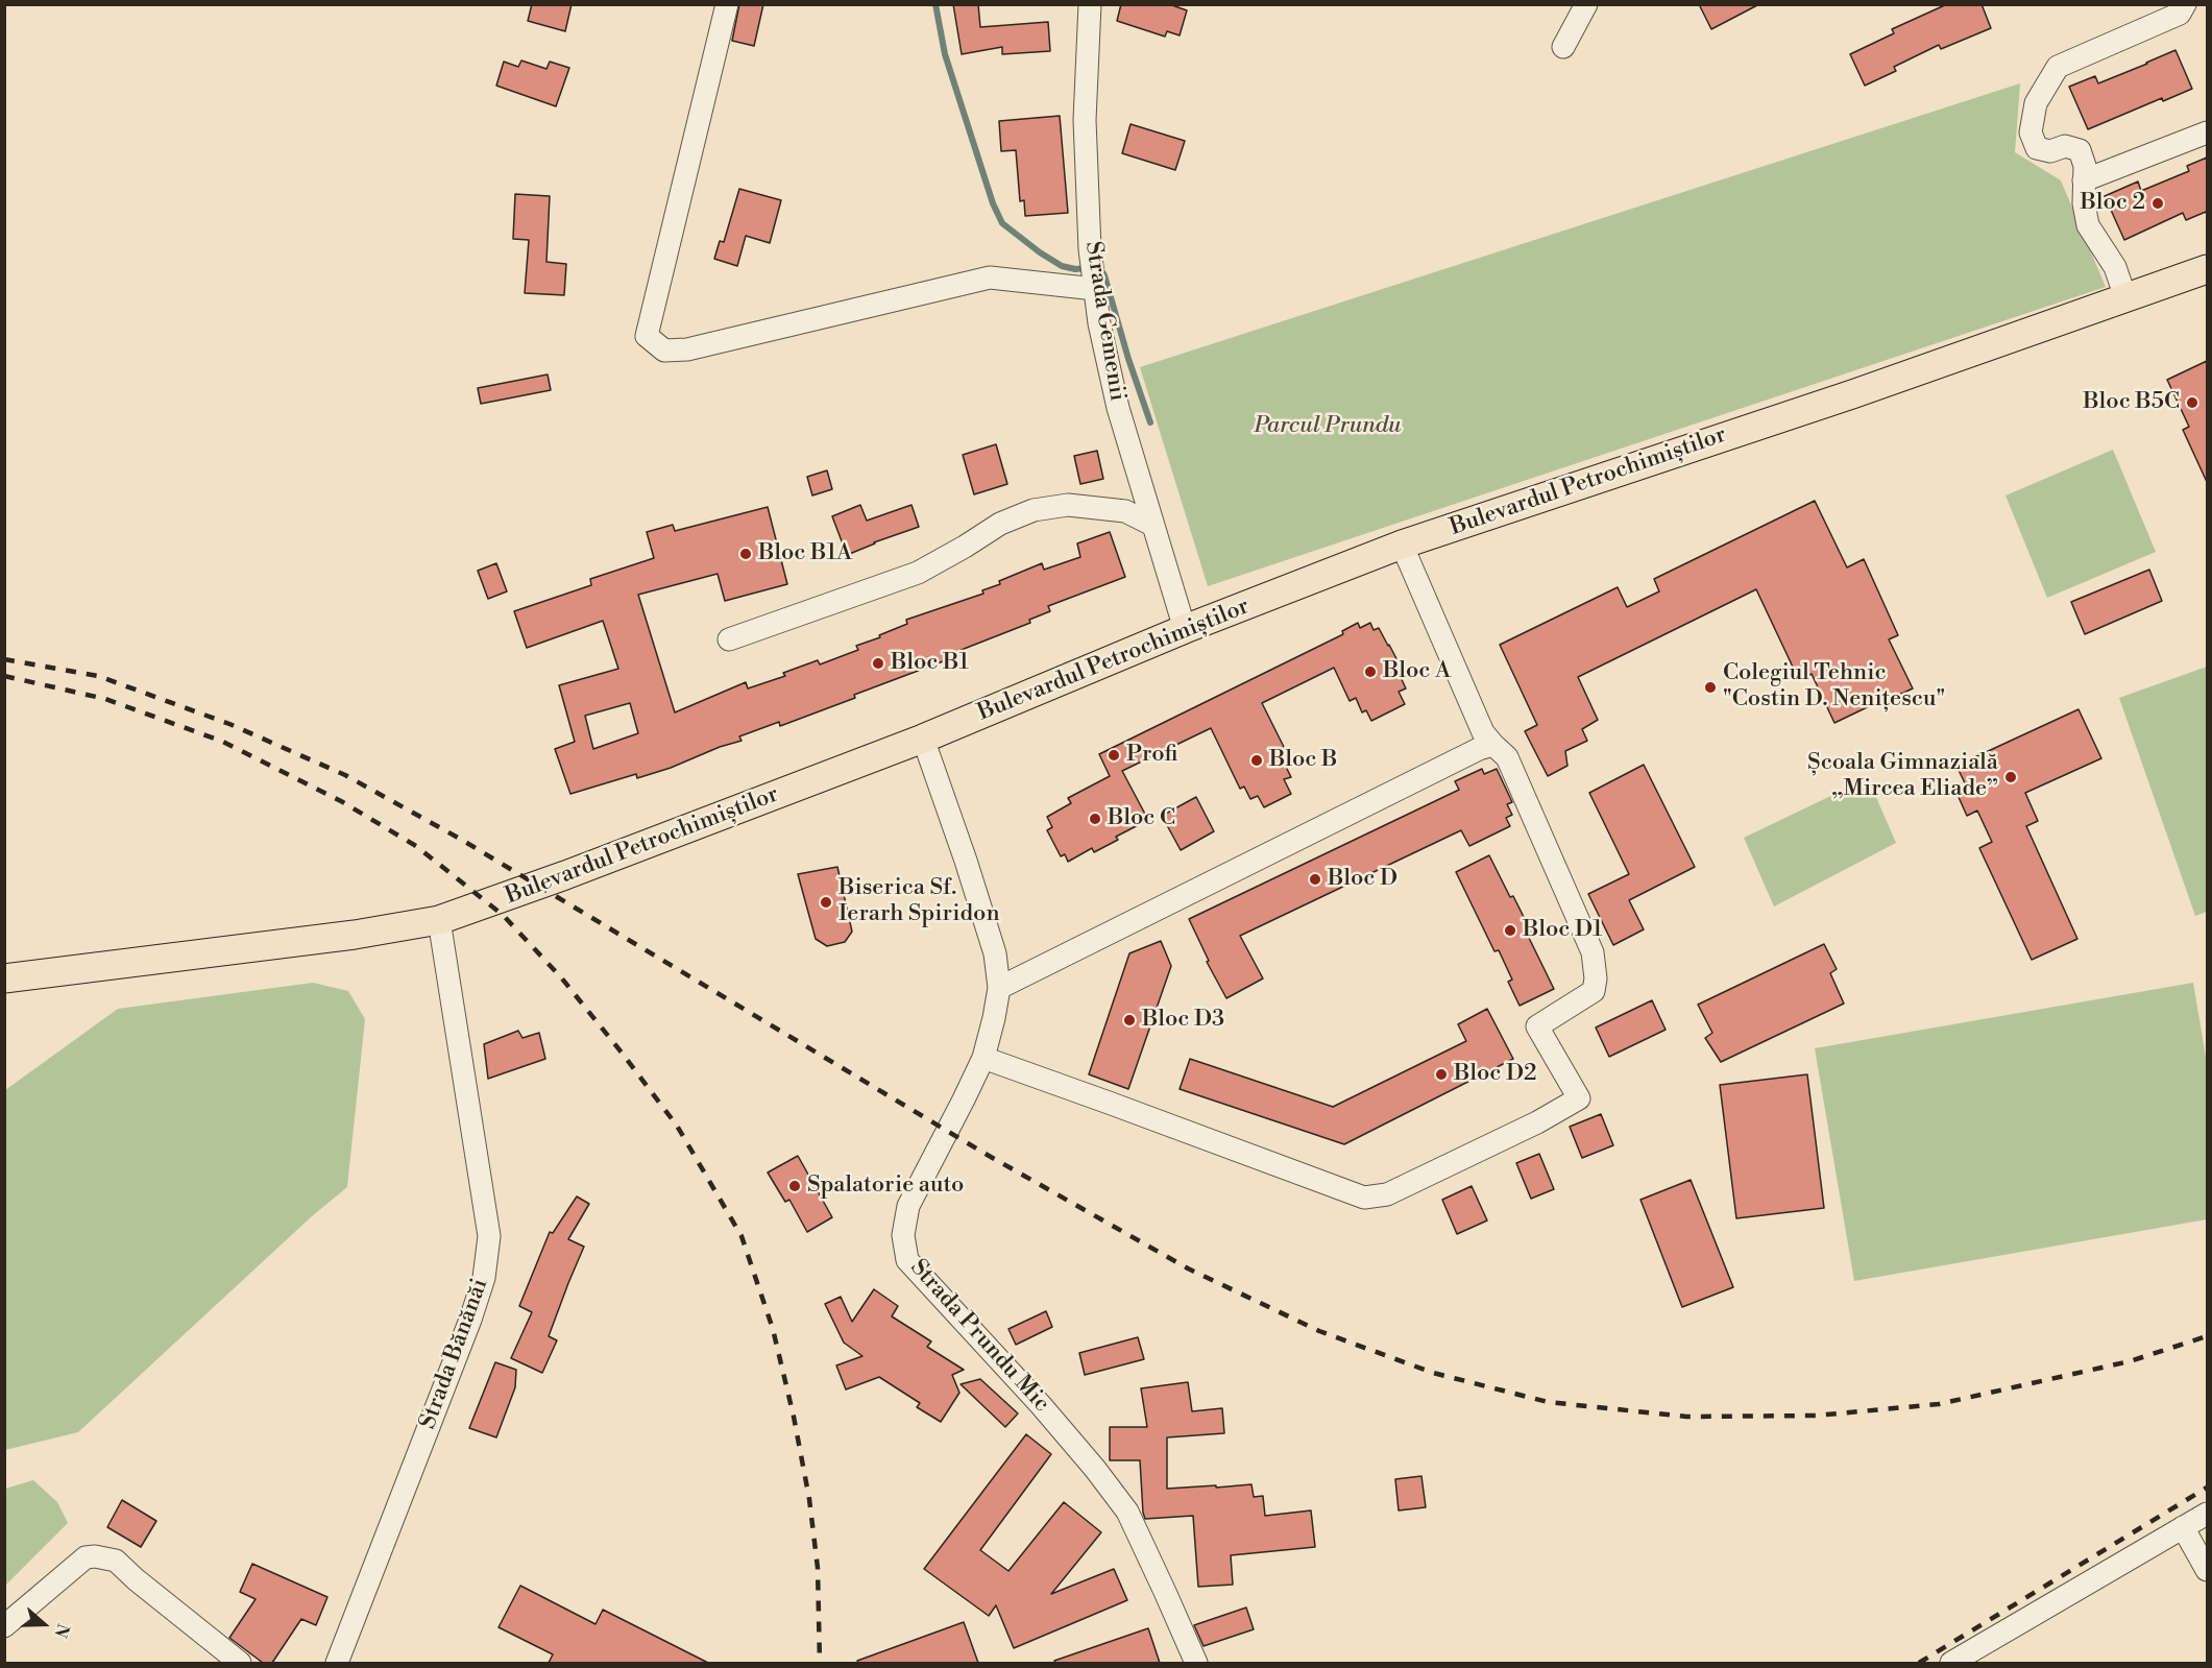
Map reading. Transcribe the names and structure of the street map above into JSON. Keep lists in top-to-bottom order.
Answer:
{
  "streets": {
    "main road": ["Bulevardul Petrochimiștilor"],
    "street": ["Strada Gemenii", "Strada Prundu Mic", "Strada Bănănăi"]
  },
  "crossings": [
    ["Strada Gemenii", "Bulevardul Petrochimiștilor"],
    ["Bulevardul Petrochimiștilor", "Strada Prundu Mic"],
    ["Bulevardul Petrochimiștilor", "Strada Bănănăi"]
  ],
  "parks": ["Parcul Prundu"],
  "places": [
    "Bloc 2",
    "Bloc B5C",
    "Bloc B1A",
    "Bloc B1",
    "Bloc A",
    "Colegiul Tehnic \"Costin D. Nenițescu\"",
    "Profi",
    "Bloc B",
    "Școala Gimnazială „Mircea Eliade”",
    "Bloc C",
    "Bloc D",
    "Biserica Sf. Ierarh Spiridon",
    "Bloc D1",
    "Bloc D3",
    "Bloc D2",
    "Spalatorie auto"
  ],
  "north": "right"
}
